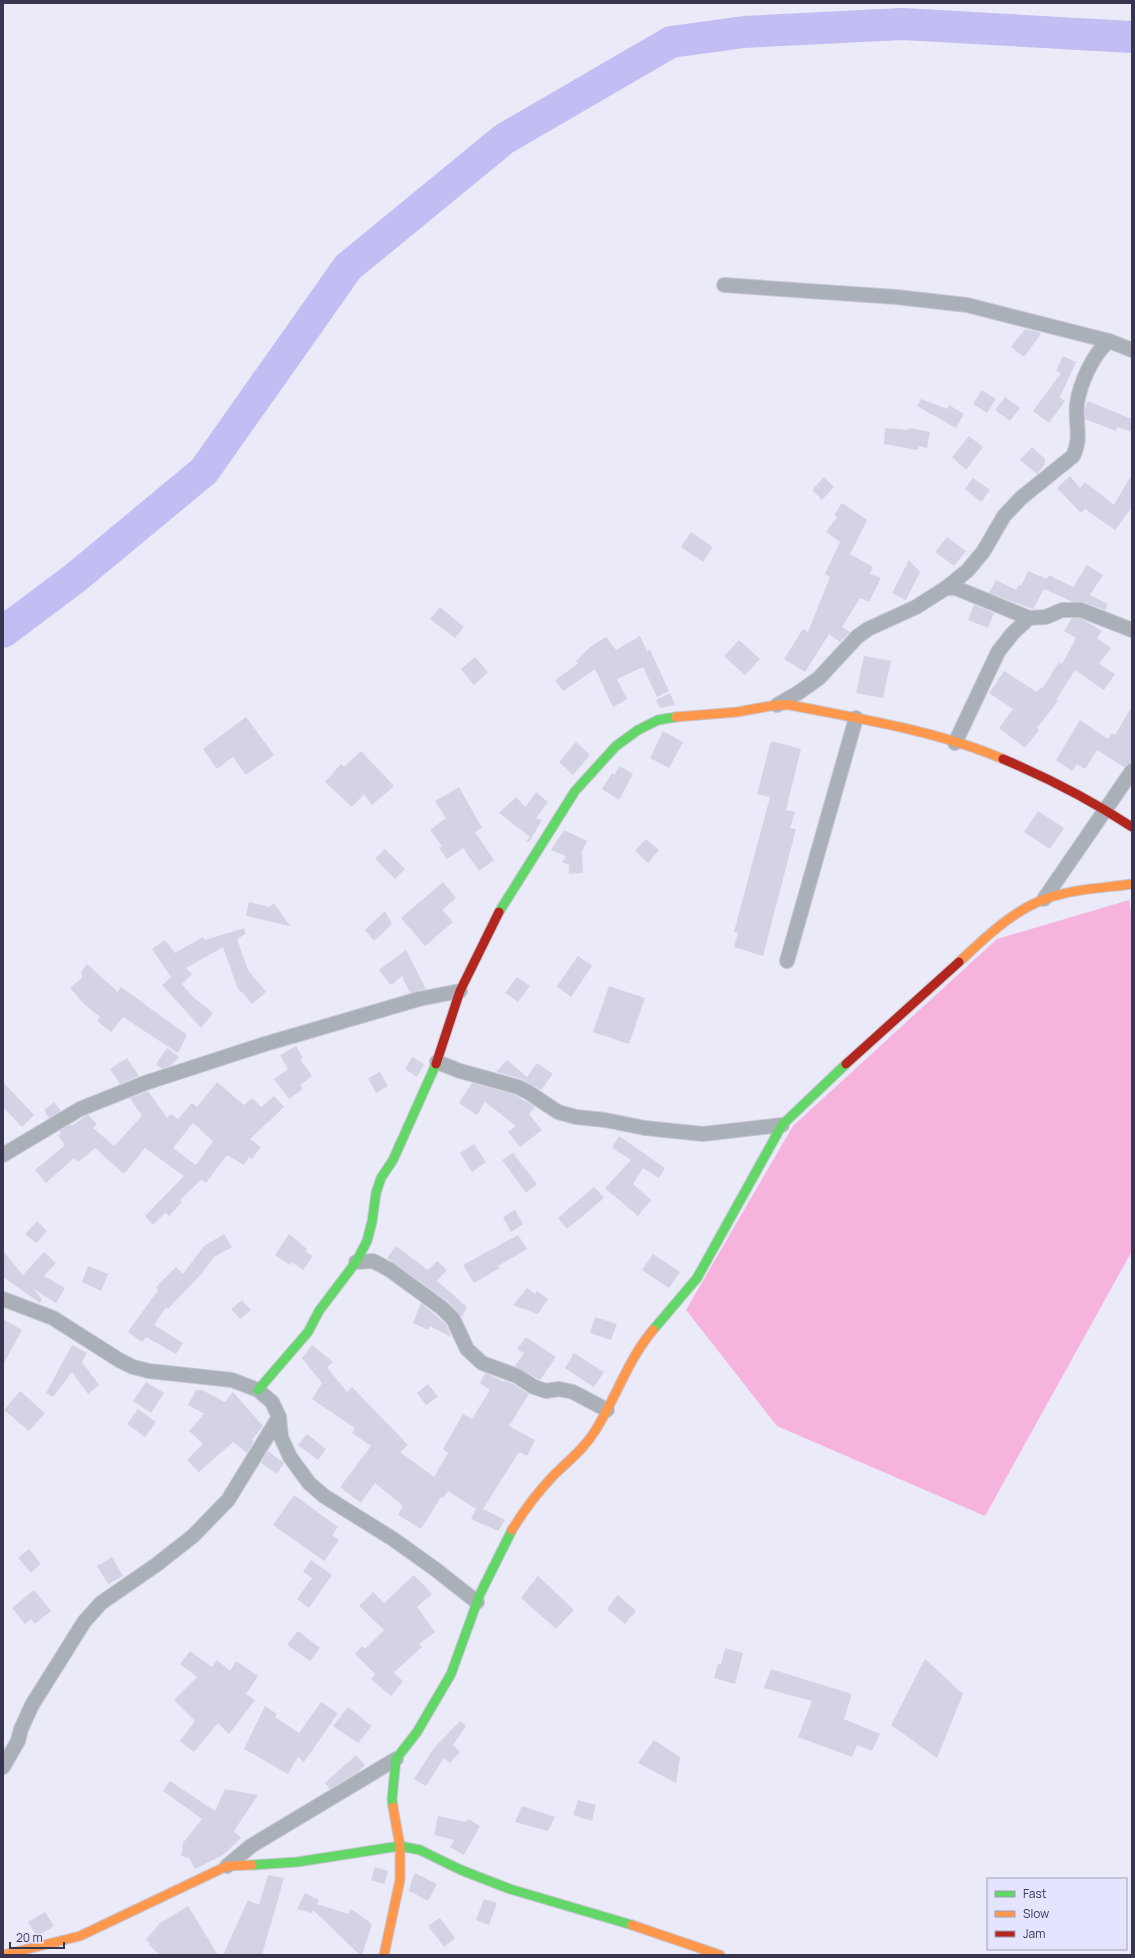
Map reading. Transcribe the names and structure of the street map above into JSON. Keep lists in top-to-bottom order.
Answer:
{
  "legend": ["Fast", "Slow", "Jam"],
  "scale_bar": "20 m"
}
